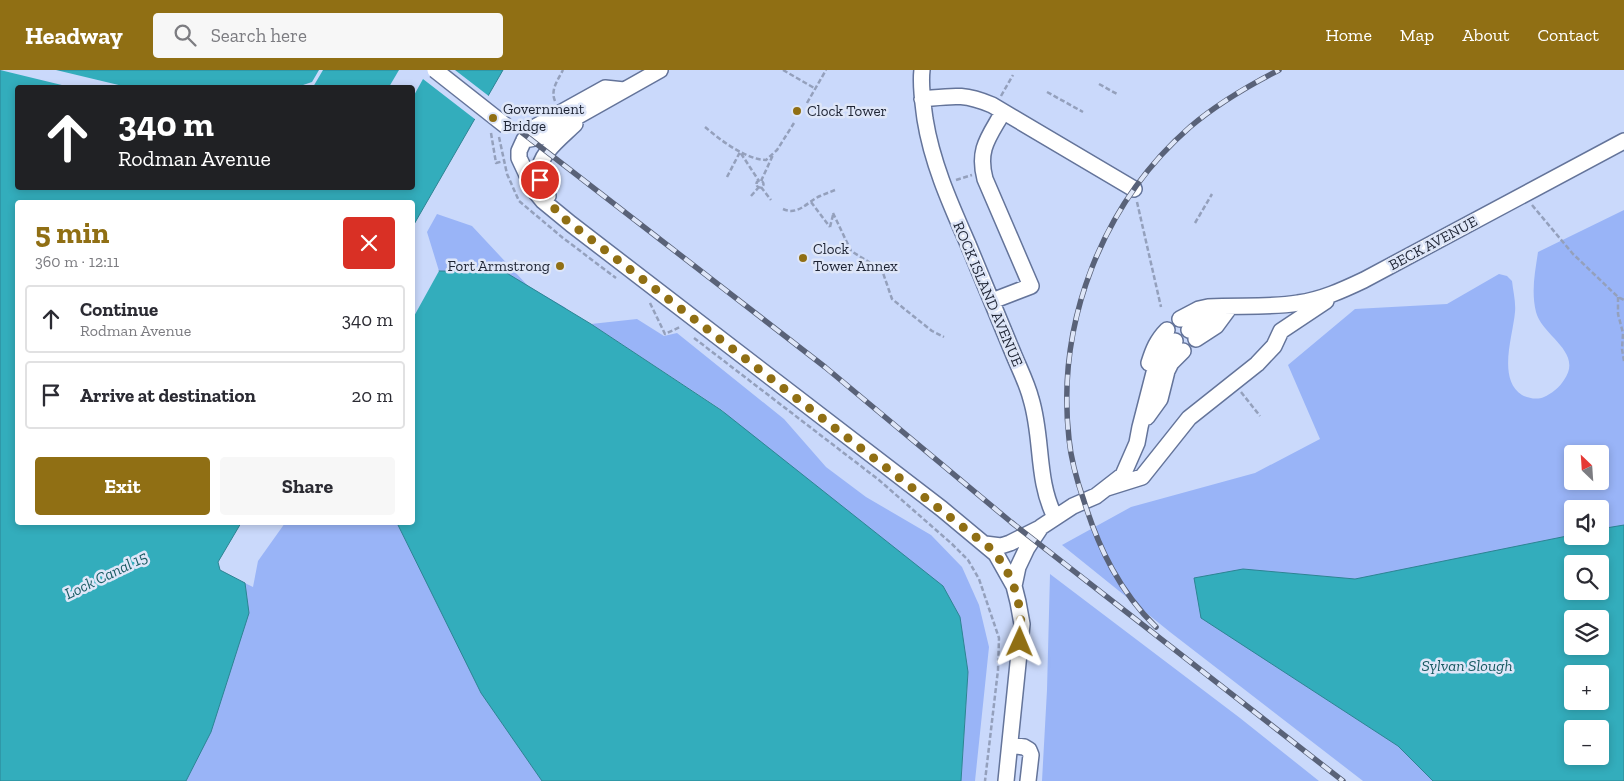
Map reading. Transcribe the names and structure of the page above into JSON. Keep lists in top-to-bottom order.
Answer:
{
  "streets": {
    "street": ["BECK AVENUE", "ROCK ISLAND AVENUE"]
  },
  "water": ["Lock Canal 15", "Sylvan Slough"],
  "places": [
    "Clock Tower",
    "Government Bridge",
    "Clock Tower Annex",
    "Fort Armstrong"
  ],
  "north": "top left",
  "page": {
    "header": "Headway",
    "search": "Search here",
    "nav": [
      "Home",
      "Map",
      "About",
      "Contact"
    ],
    "turn": ["340 m", "Rodman Avenue"],
    "heading": ["5 min", "360 m · 12:11"],
    "list": [
      {
        "name": "Continue",
        "note": "Rodman Avenue",
        "value": "340 m"
      },
      {
        "name": "Arrive at destination",
        "value": "20 m"
      }
    ],
    "map_buttons": ["+", "−"],
    "buttons": ["Exit", "Share"]
  }
}
